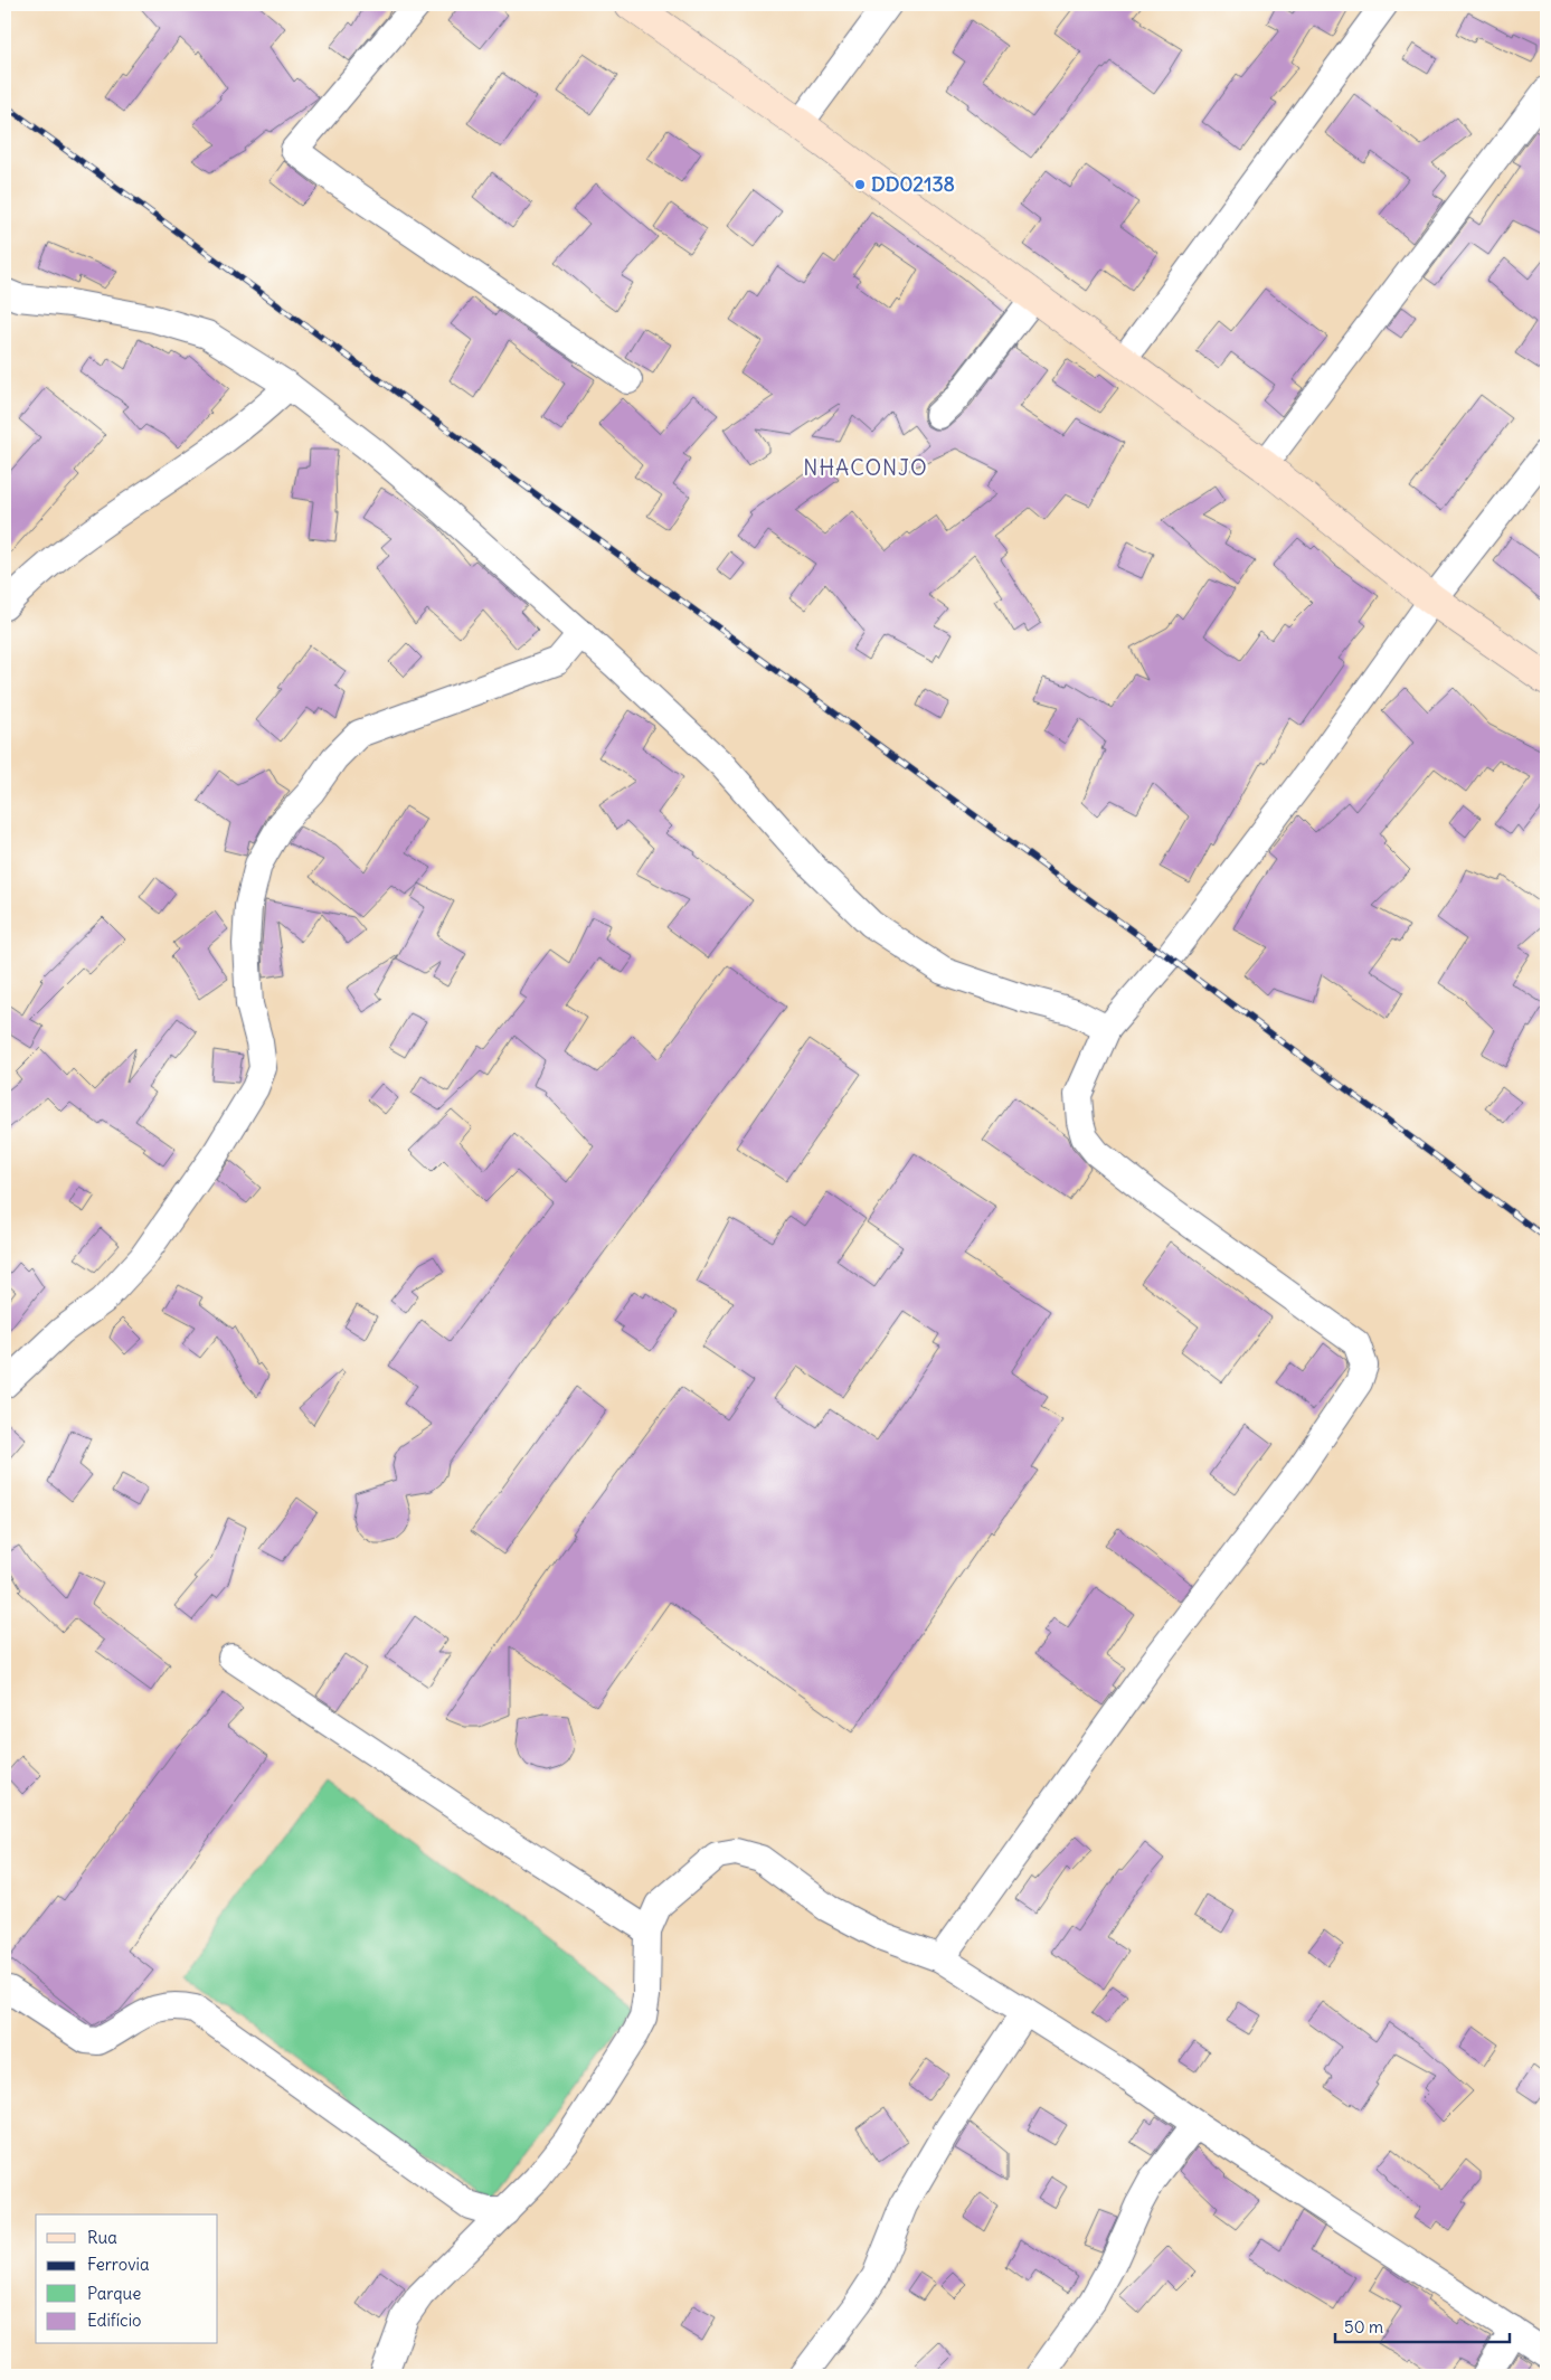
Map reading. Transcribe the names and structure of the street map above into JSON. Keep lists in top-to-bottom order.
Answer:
{
  "districts": ["NHACONJO"],
  "places": ["DD02138"],
  "legend": [
    "Rua",
    "Ferrovia",
    "Parque",
    "Edifício"
  ],
  "scale_bar": "50 m"
}
